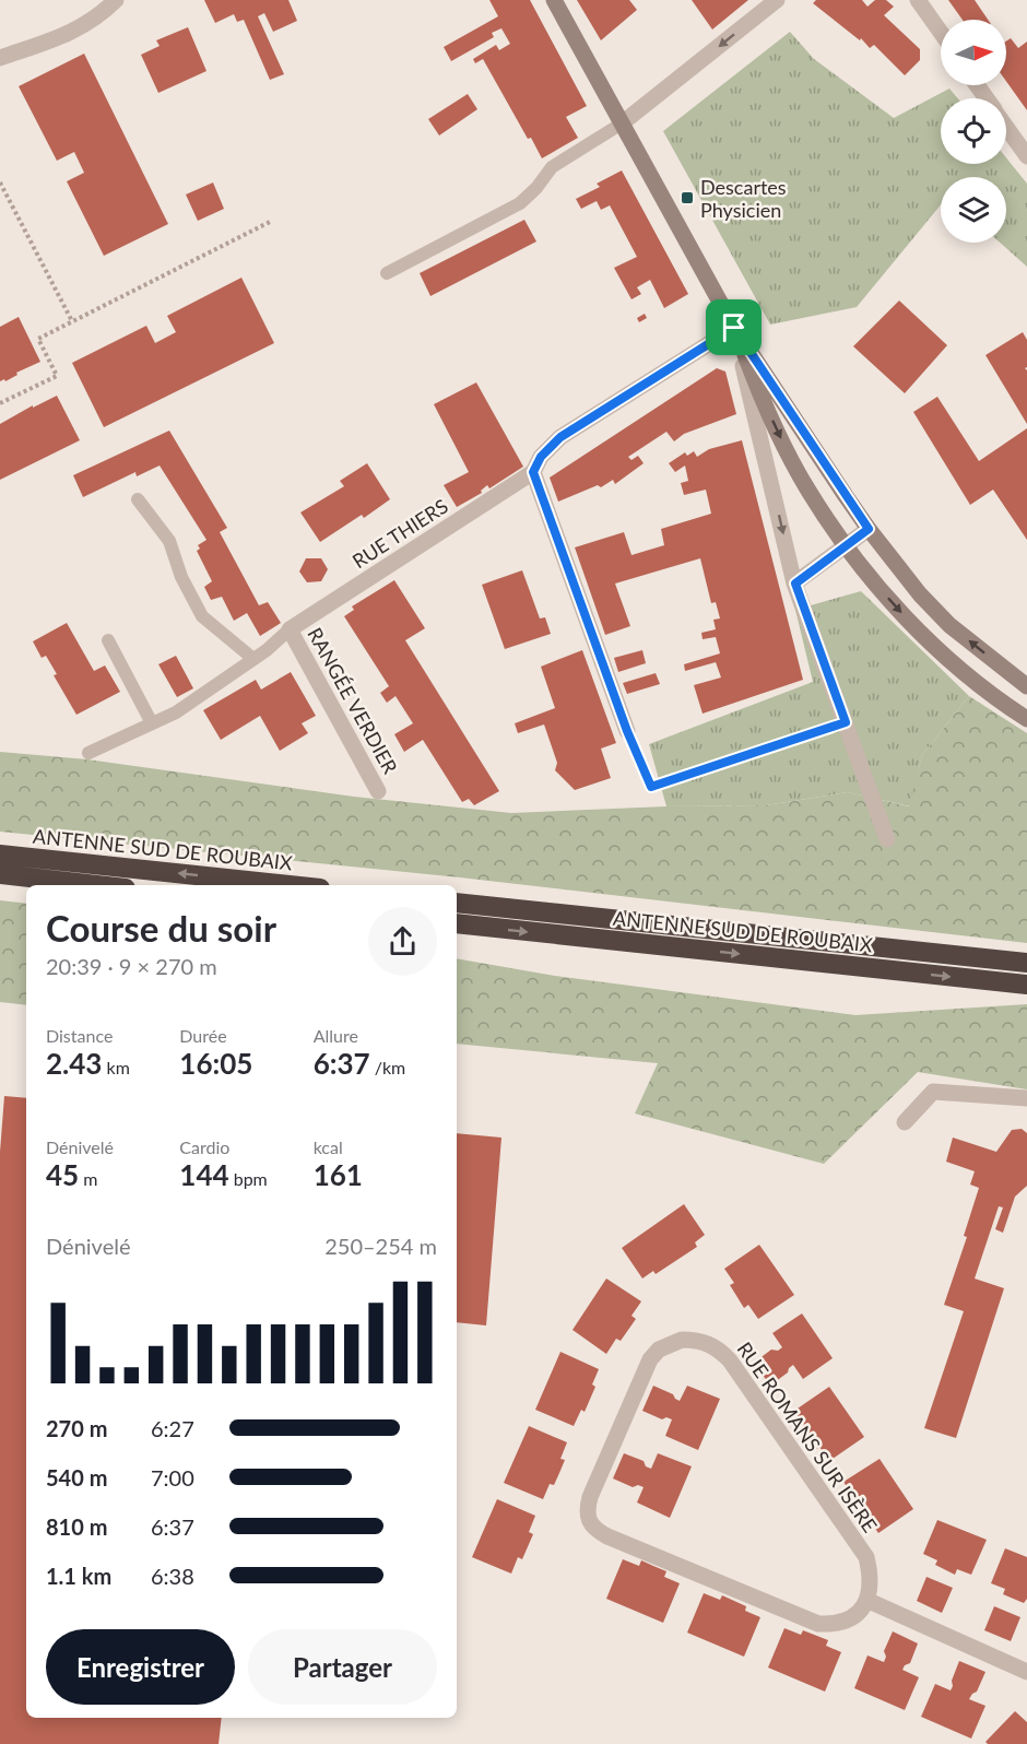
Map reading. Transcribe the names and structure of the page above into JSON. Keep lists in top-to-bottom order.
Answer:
{
  "streets": {
    "highway": ["ANTENNE SUD DE ROUBAIX"],
    "street": ["RUE THIERS", "RANGÉE VERDIER", "RUE ROMANS SUR ISÈRE"]
  },
  "crossings": [
    ["RUE THIERS", "RANGÉE VERDIER"]
  ],
  "places": {
    "transit": ["Descartes Physicien"]
  },
  "north": "right",
  "page": {
    "heading": ["Course du soir", "20:39 · 9 × 270 m"],
    "stats": [
      ["Distance", "2.43 km"],
      ["Durée", "16:05"],
      ["Allure", "6:37 /km"],
      ["Dénivelé", "45 m"],
      ["Cardio", "144 bpm"],
      ["kcal", "161"]
    ],
    "chart": ["Dénivelé", "250–254 m"],
    "list": [
      {
        "name": "270 m",
        "note": "6:27"
      },
      {
        "name": "540 m",
        "note": "7:00"
      },
      {
        "name": "810 m",
        "note": "6:37"
      },
      {
        "name": "1.1 km",
        "note": "6:38"
      }
    ],
    "buttons": ["Enregistrer", "Partager"]
  }
}
